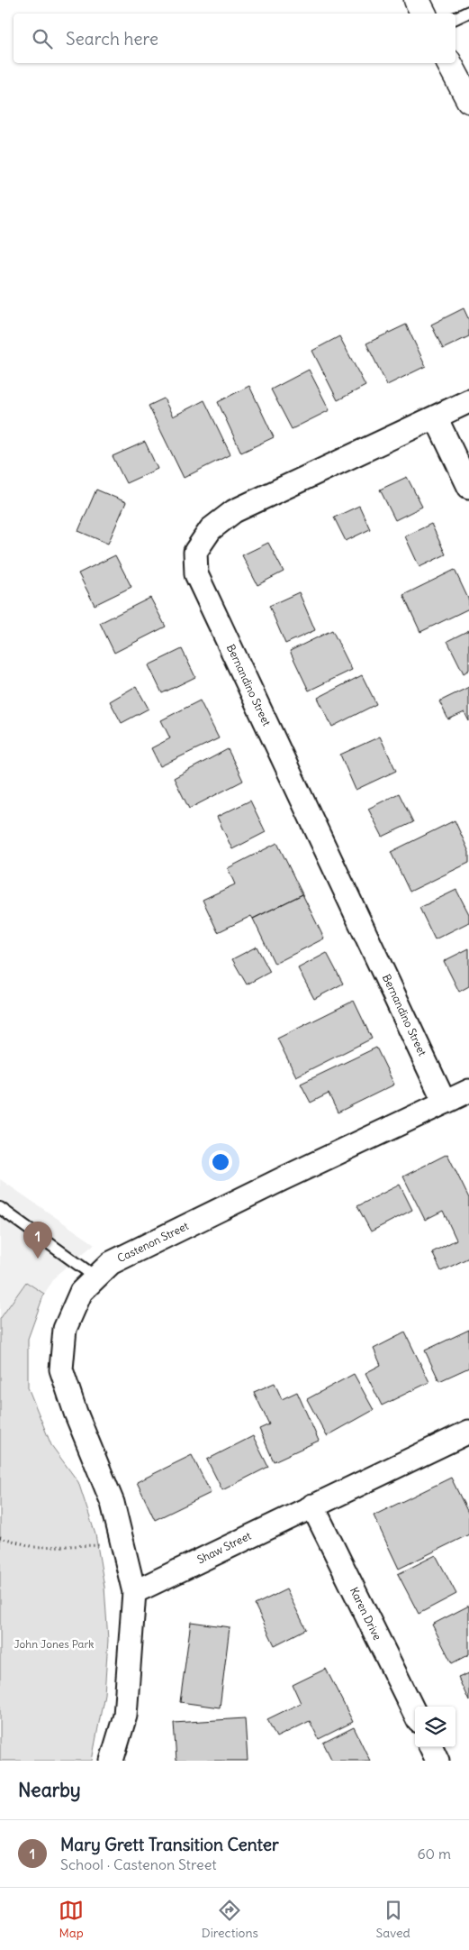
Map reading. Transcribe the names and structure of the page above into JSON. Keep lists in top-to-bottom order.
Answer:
{
  "streets": {
    "street": [
      "Bernandino Street",
      "Castenon Street",
      "Shaw Street",
      "Karen Drive"
    ]
  },
  "crossings": [
    ["Bernandino Street", "Castenon Street"],
    ["Castenon Street", "Shaw Street"],
    ["Shaw Street", "Karen Drive"]
  ],
  "parks": ["John Jones Park"],
  "page": {
    "search": "Search here",
    "pins": "1",
    "heading": "Nearby",
    "list": [
      {
        "mark": "1",
        "name": "Mary Grett Transition Center",
        "note": "School · Castenon Street",
        "value": "60 m"
      }
    ],
    "nav": ["Map", "Directions", "Saved"]
  }
}
